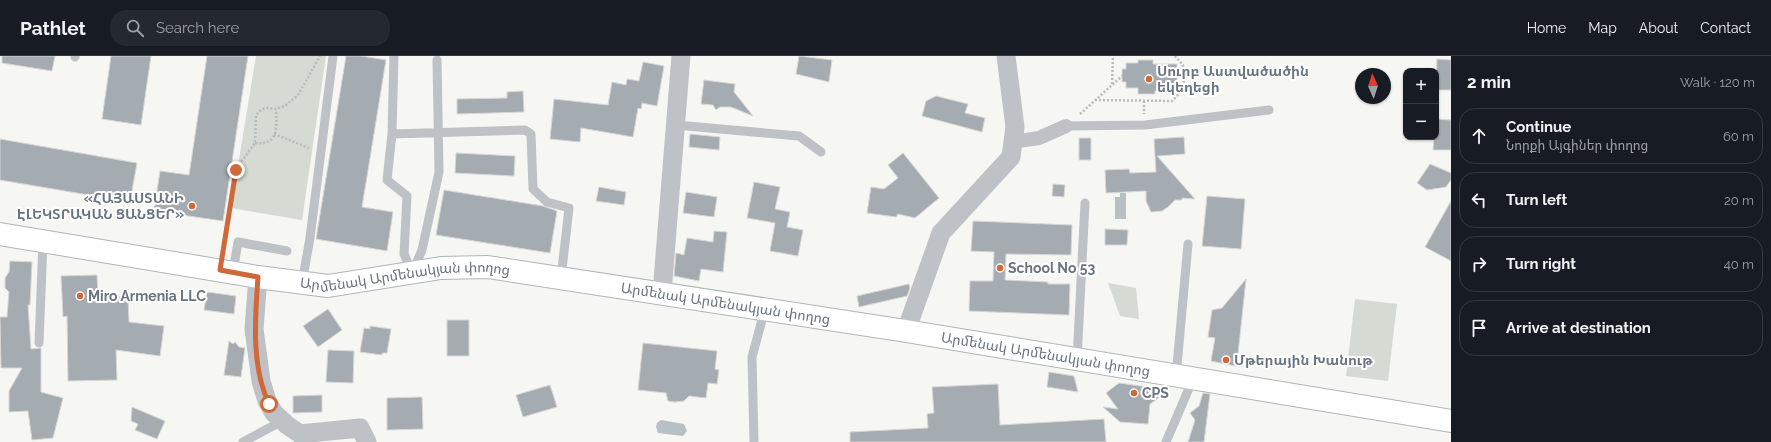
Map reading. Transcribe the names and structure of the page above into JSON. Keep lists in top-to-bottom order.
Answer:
{
  "streets": {
    "main road": ["Արմենակ Արմենակյան փողոց"]
  },
  "places": [
    "Սուրբ Աստվածածին եկեղեցի",
    "«ՀԱՅԱՍՏԱՆԻ ԷԼԵԿՏՐԱԿԱՆ ՑԱՆՑԵՐ»",
    "School No 53",
    "Miro Armenia LLC",
    "Մթերային Խանութ",
    "CPS"
  ],
  "north": "top",
  "page": {
    "header": "Pathlet",
    "search": "Search here",
    "nav": [
      "Home",
      "Map",
      "About",
      "Contact"
    ],
    "heading": ["2 min", "Walk · 120 m"],
    "map_buttons": ["+", "−"],
    "list": [
      ["Continue", "Նորքի Այգիներ փողոց", "60 m"],
      ["Turn left", "20 m"],
      ["Turn right", "40 m"],
      "Arrive at destination"
    ]
  }
}
